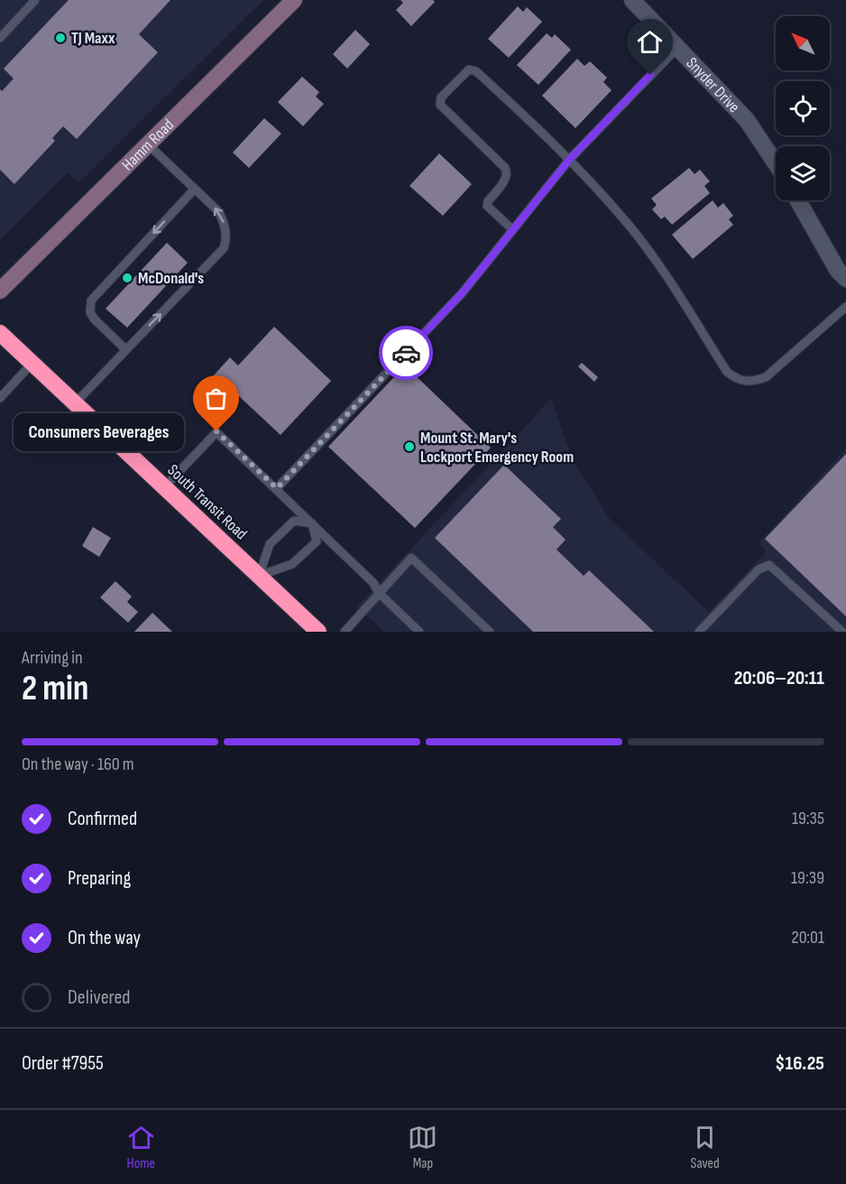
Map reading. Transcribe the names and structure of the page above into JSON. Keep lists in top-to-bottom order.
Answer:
{
  "streets": {
    "highway": ["South Transit Road"],
    "street": ["Snyder Drive", "Hamm Road"]
  },
  "places": [
    "TJ Maxx",
    "McDonald's",
    "Consumers Beverages",
    "Mount St. Mary's Lockport Emergency Room"
  ],
  "north": "top left",
  "page": {
    "bubble": "Consumers Beverages",
    "heading": ["2 min", "Arriving in", "20:06–20:11"],
    "panel": ["Order #7955", "$16.25"],
    "bar": "On the way · 160 m",
    "list": [
      ["Confirmed", "19:35"],
      ["Preparing", "19:39"],
      ["On the way", "20:01"],
      "Delivered"
    ],
    "tabs": ["Home", "Map", "Saved"]
  }
}
